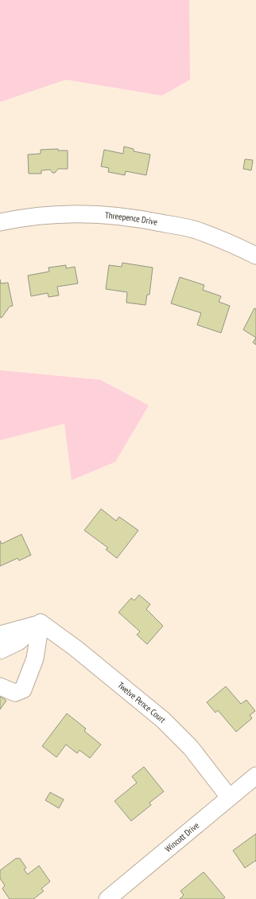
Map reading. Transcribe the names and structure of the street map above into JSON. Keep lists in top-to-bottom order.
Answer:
{
  "streets": {
    "street": ["Threepence Drive", "Twelve Pence Court", "Wincott Drive"]
  },
  "crossings": [
    ["Twelve Pence Court", "Wincott Drive"]
  ]
}
